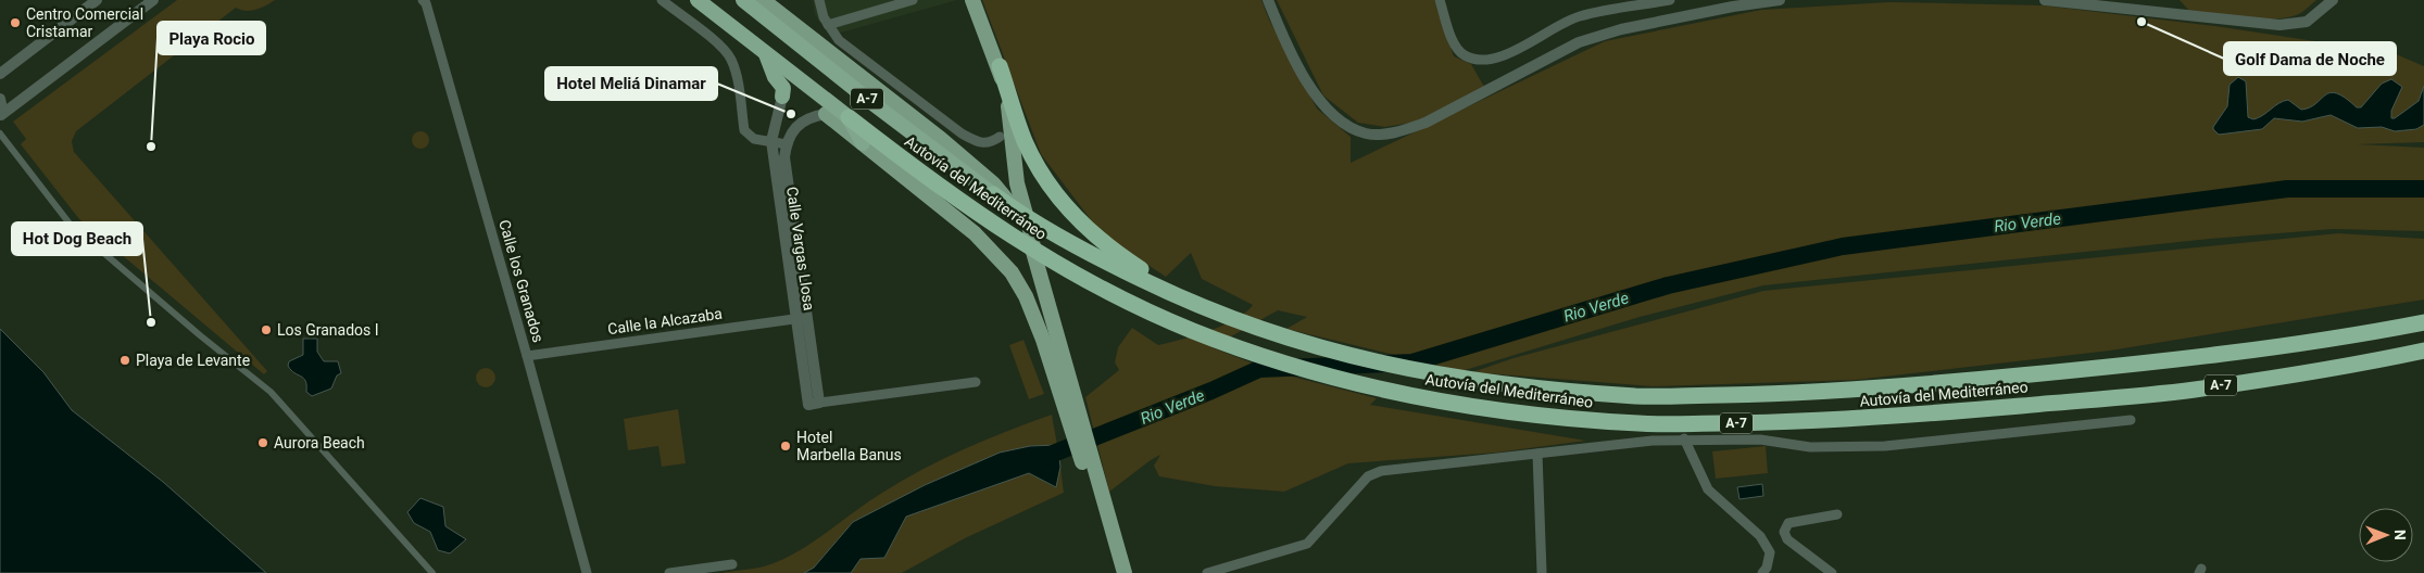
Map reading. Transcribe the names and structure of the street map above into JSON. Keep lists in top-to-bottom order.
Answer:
{
  "streets": {
    "highway": ["A-7", "Autovía del Mediterráneo"],
    "street": ["Calle Vargas Llosa", "Calle los Granados", "Calle la Alcazaba"]
  },
  "crossings": [
    ["Calle Vargas Llosa", "Calle la Alcazaba"],
    ["Calle los Granados", "Calle la Alcazaba"]
  ],
  "water": ["Rio Verde"],
  "places": [
    "Golf Dama de Noche",
    "Centro Comercial Cristamar",
    "Hotel Meliá Dinamar",
    "Playa Rocio",
    "Hot Dog Beach",
    "Los Granados I",
    "Playa de Levante",
    "Aurora Beach",
    "Hotel Marbella Banus"
  ],
  "north": "right"
}
